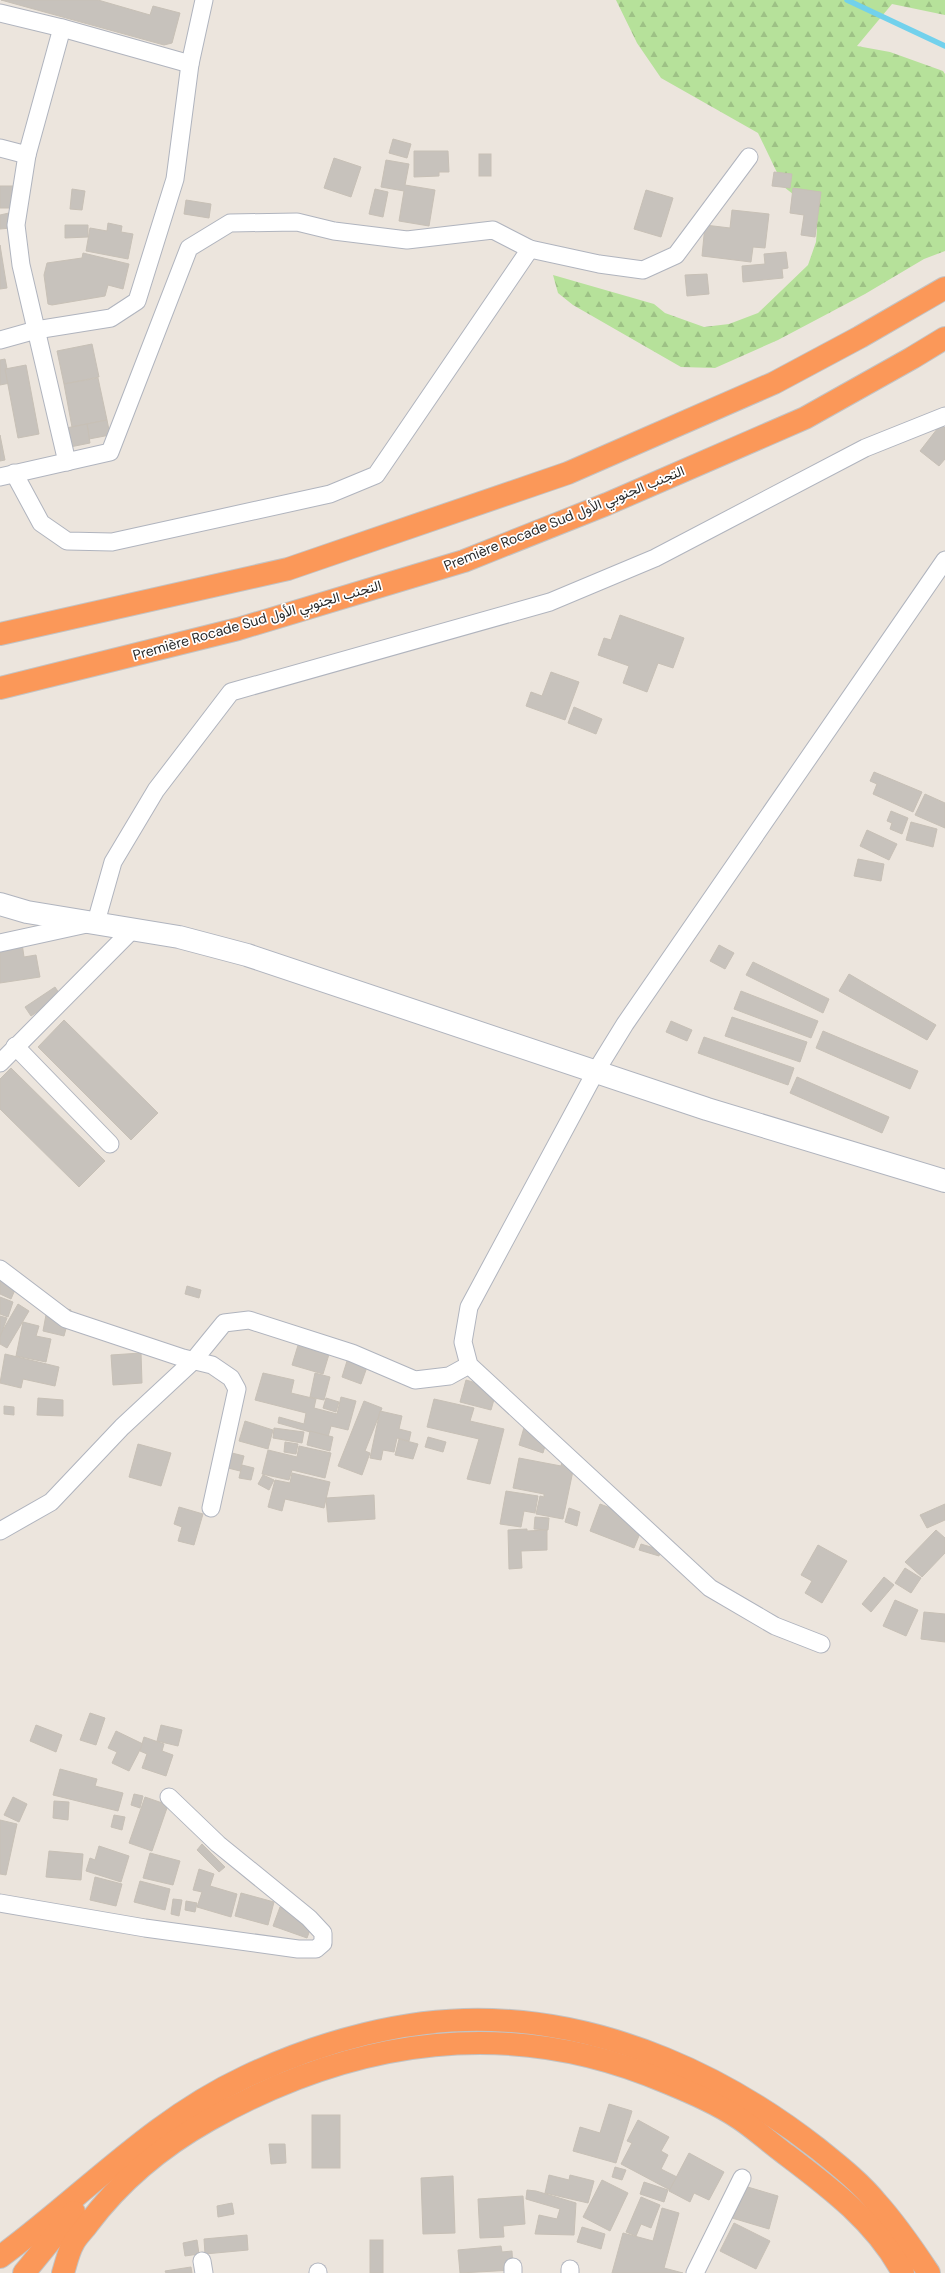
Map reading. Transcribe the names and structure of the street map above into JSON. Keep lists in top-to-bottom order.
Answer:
{
  "streets": {
    "highway": ["Première Rocade Sud التجنب الجنوبي الأول"]
  }
}
